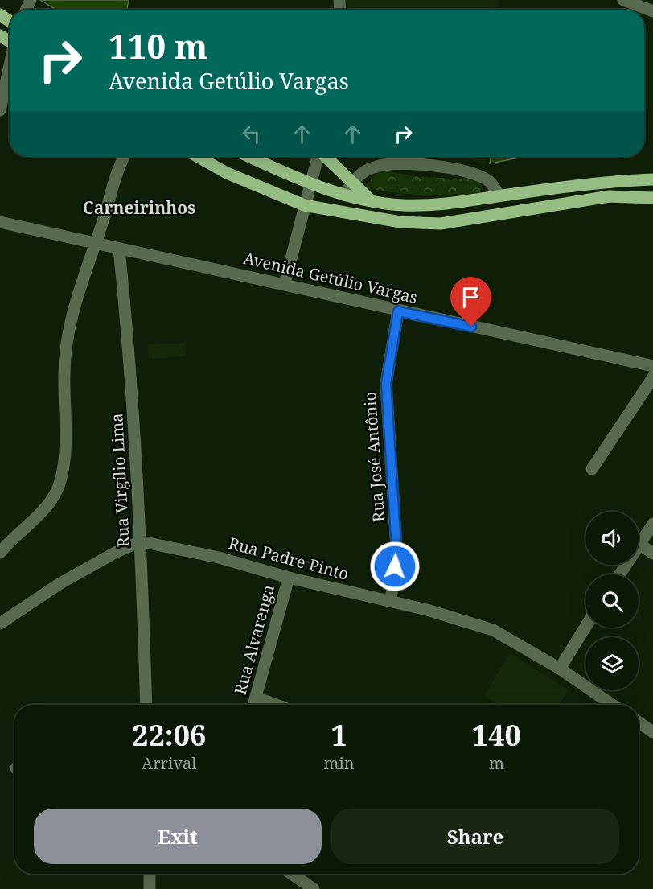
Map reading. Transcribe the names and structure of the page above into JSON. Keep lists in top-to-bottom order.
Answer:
{
  "streets": {
    "street": [
      "Avenida Getúlio Vargas",
      "Rua José Antônio",
      "Rua Virgílio Lima",
      "Rua Padre Pinto",
      "Rua Alvarenga"
    ]
  },
  "crossings": [
    ["Avenida Getúlio Vargas", "Rua José Antônio"],
    ["Avenida Getúlio Vargas", "Rua Virgílio Lima"],
    ["Rua José Antônio", "Rua Padre Pinto"],
    ["Rua Virgílio Lima", "Rua Padre Pinto"],
    ["Rua Padre Pinto", "Rua Alvarenga"]
  ],
  "districts": ["Carneirinhos"],
  "page": {
    "turn": ["110 m", "Avenida Getúlio Vargas"],
    "eta": [
      "22:06",
      "Arrival",
      "1",
      "min",
      "140",
      "m"
    ],
    "buttons": ["Exit", "Share"]
  }
}
